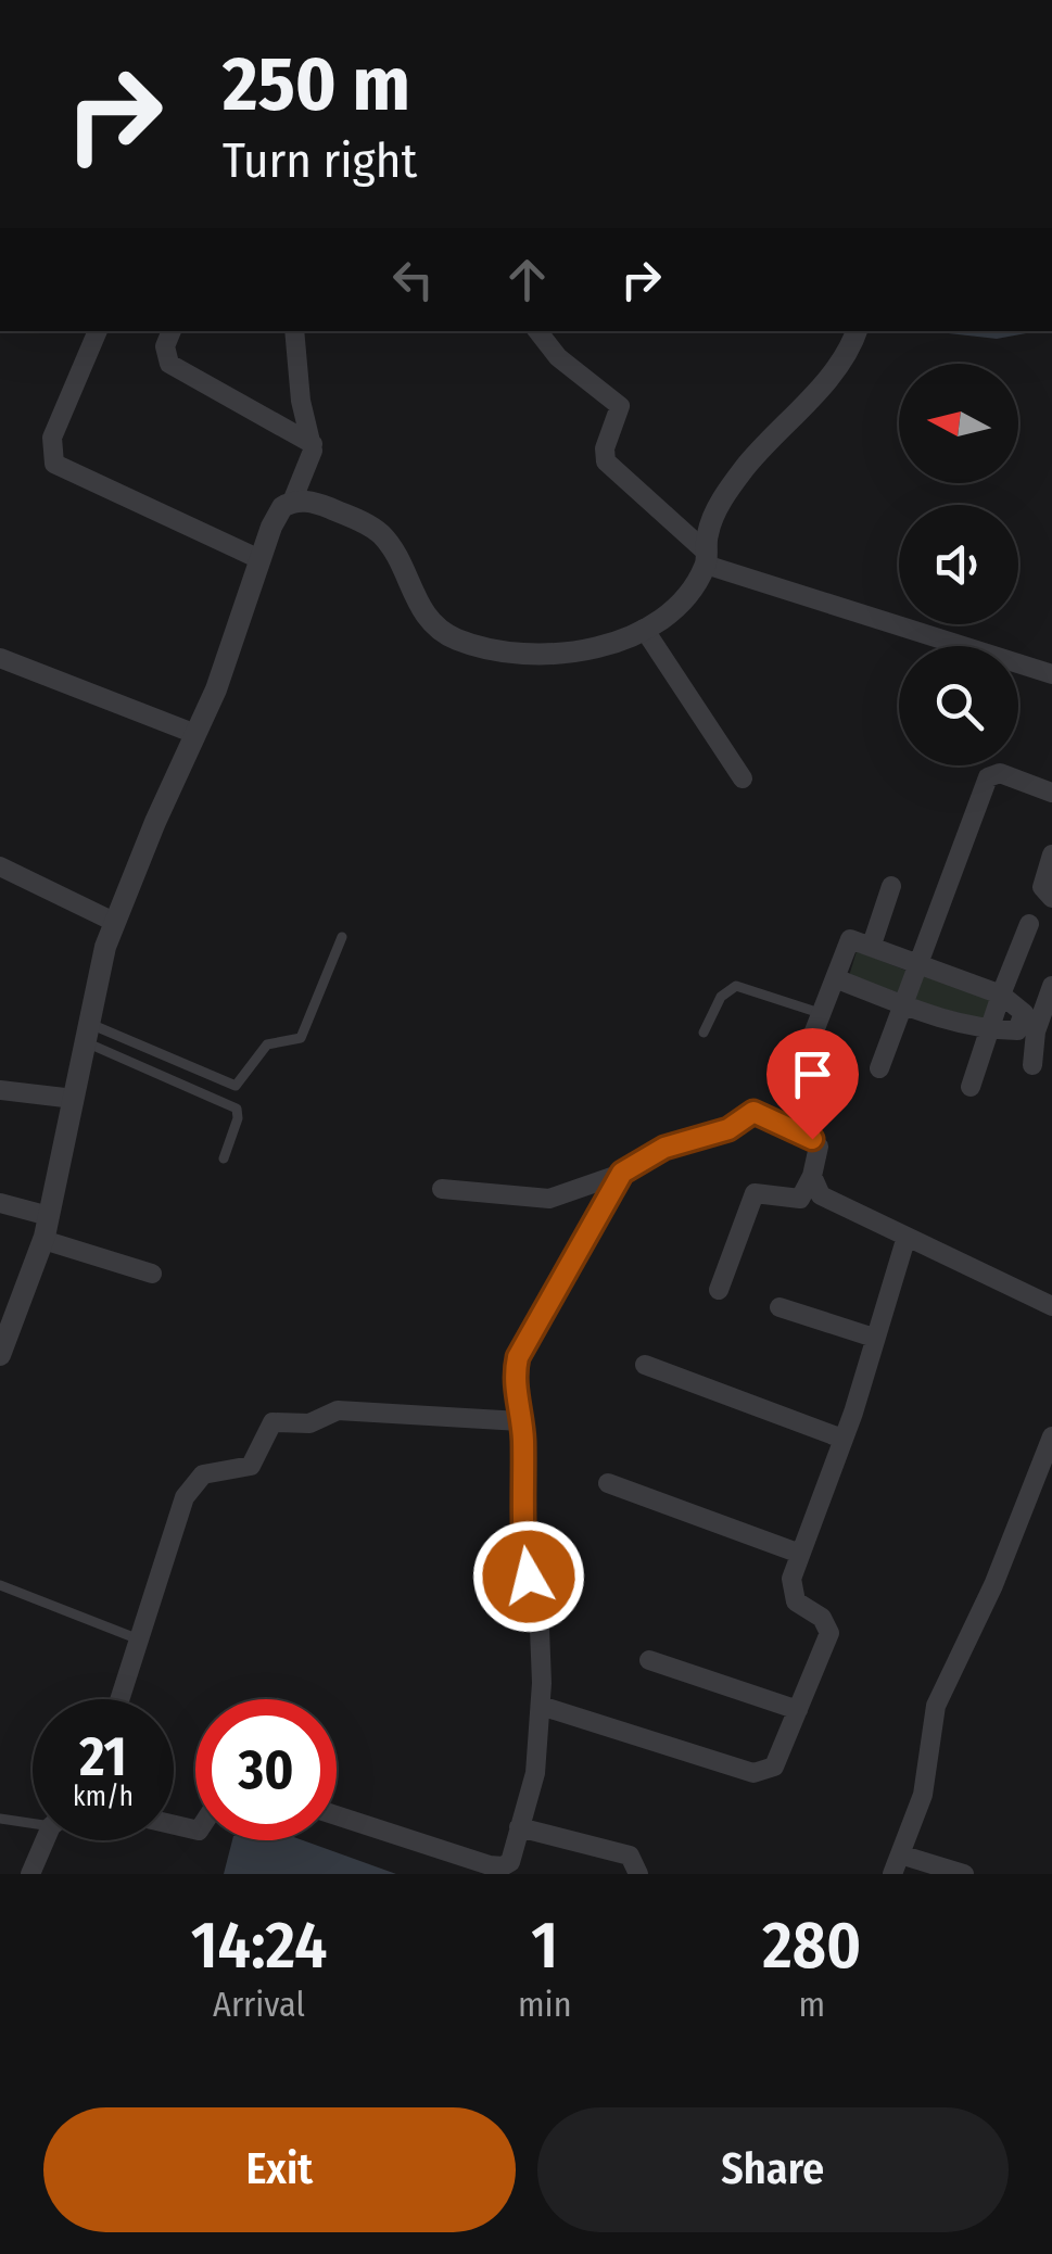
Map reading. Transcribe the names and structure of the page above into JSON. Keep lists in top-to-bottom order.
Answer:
{
  "north": "left",
  "page": {
    "turn": ["250 m", "Turn right"],
    "speed": "21 km/h",
    "limit": "30",
    "eta": [
      "14:24",
      "Arrival",
      "1",
      "min",
      "280",
      "m"
    ],
    "buttons": ["Exit", "Share"]
  }
}
